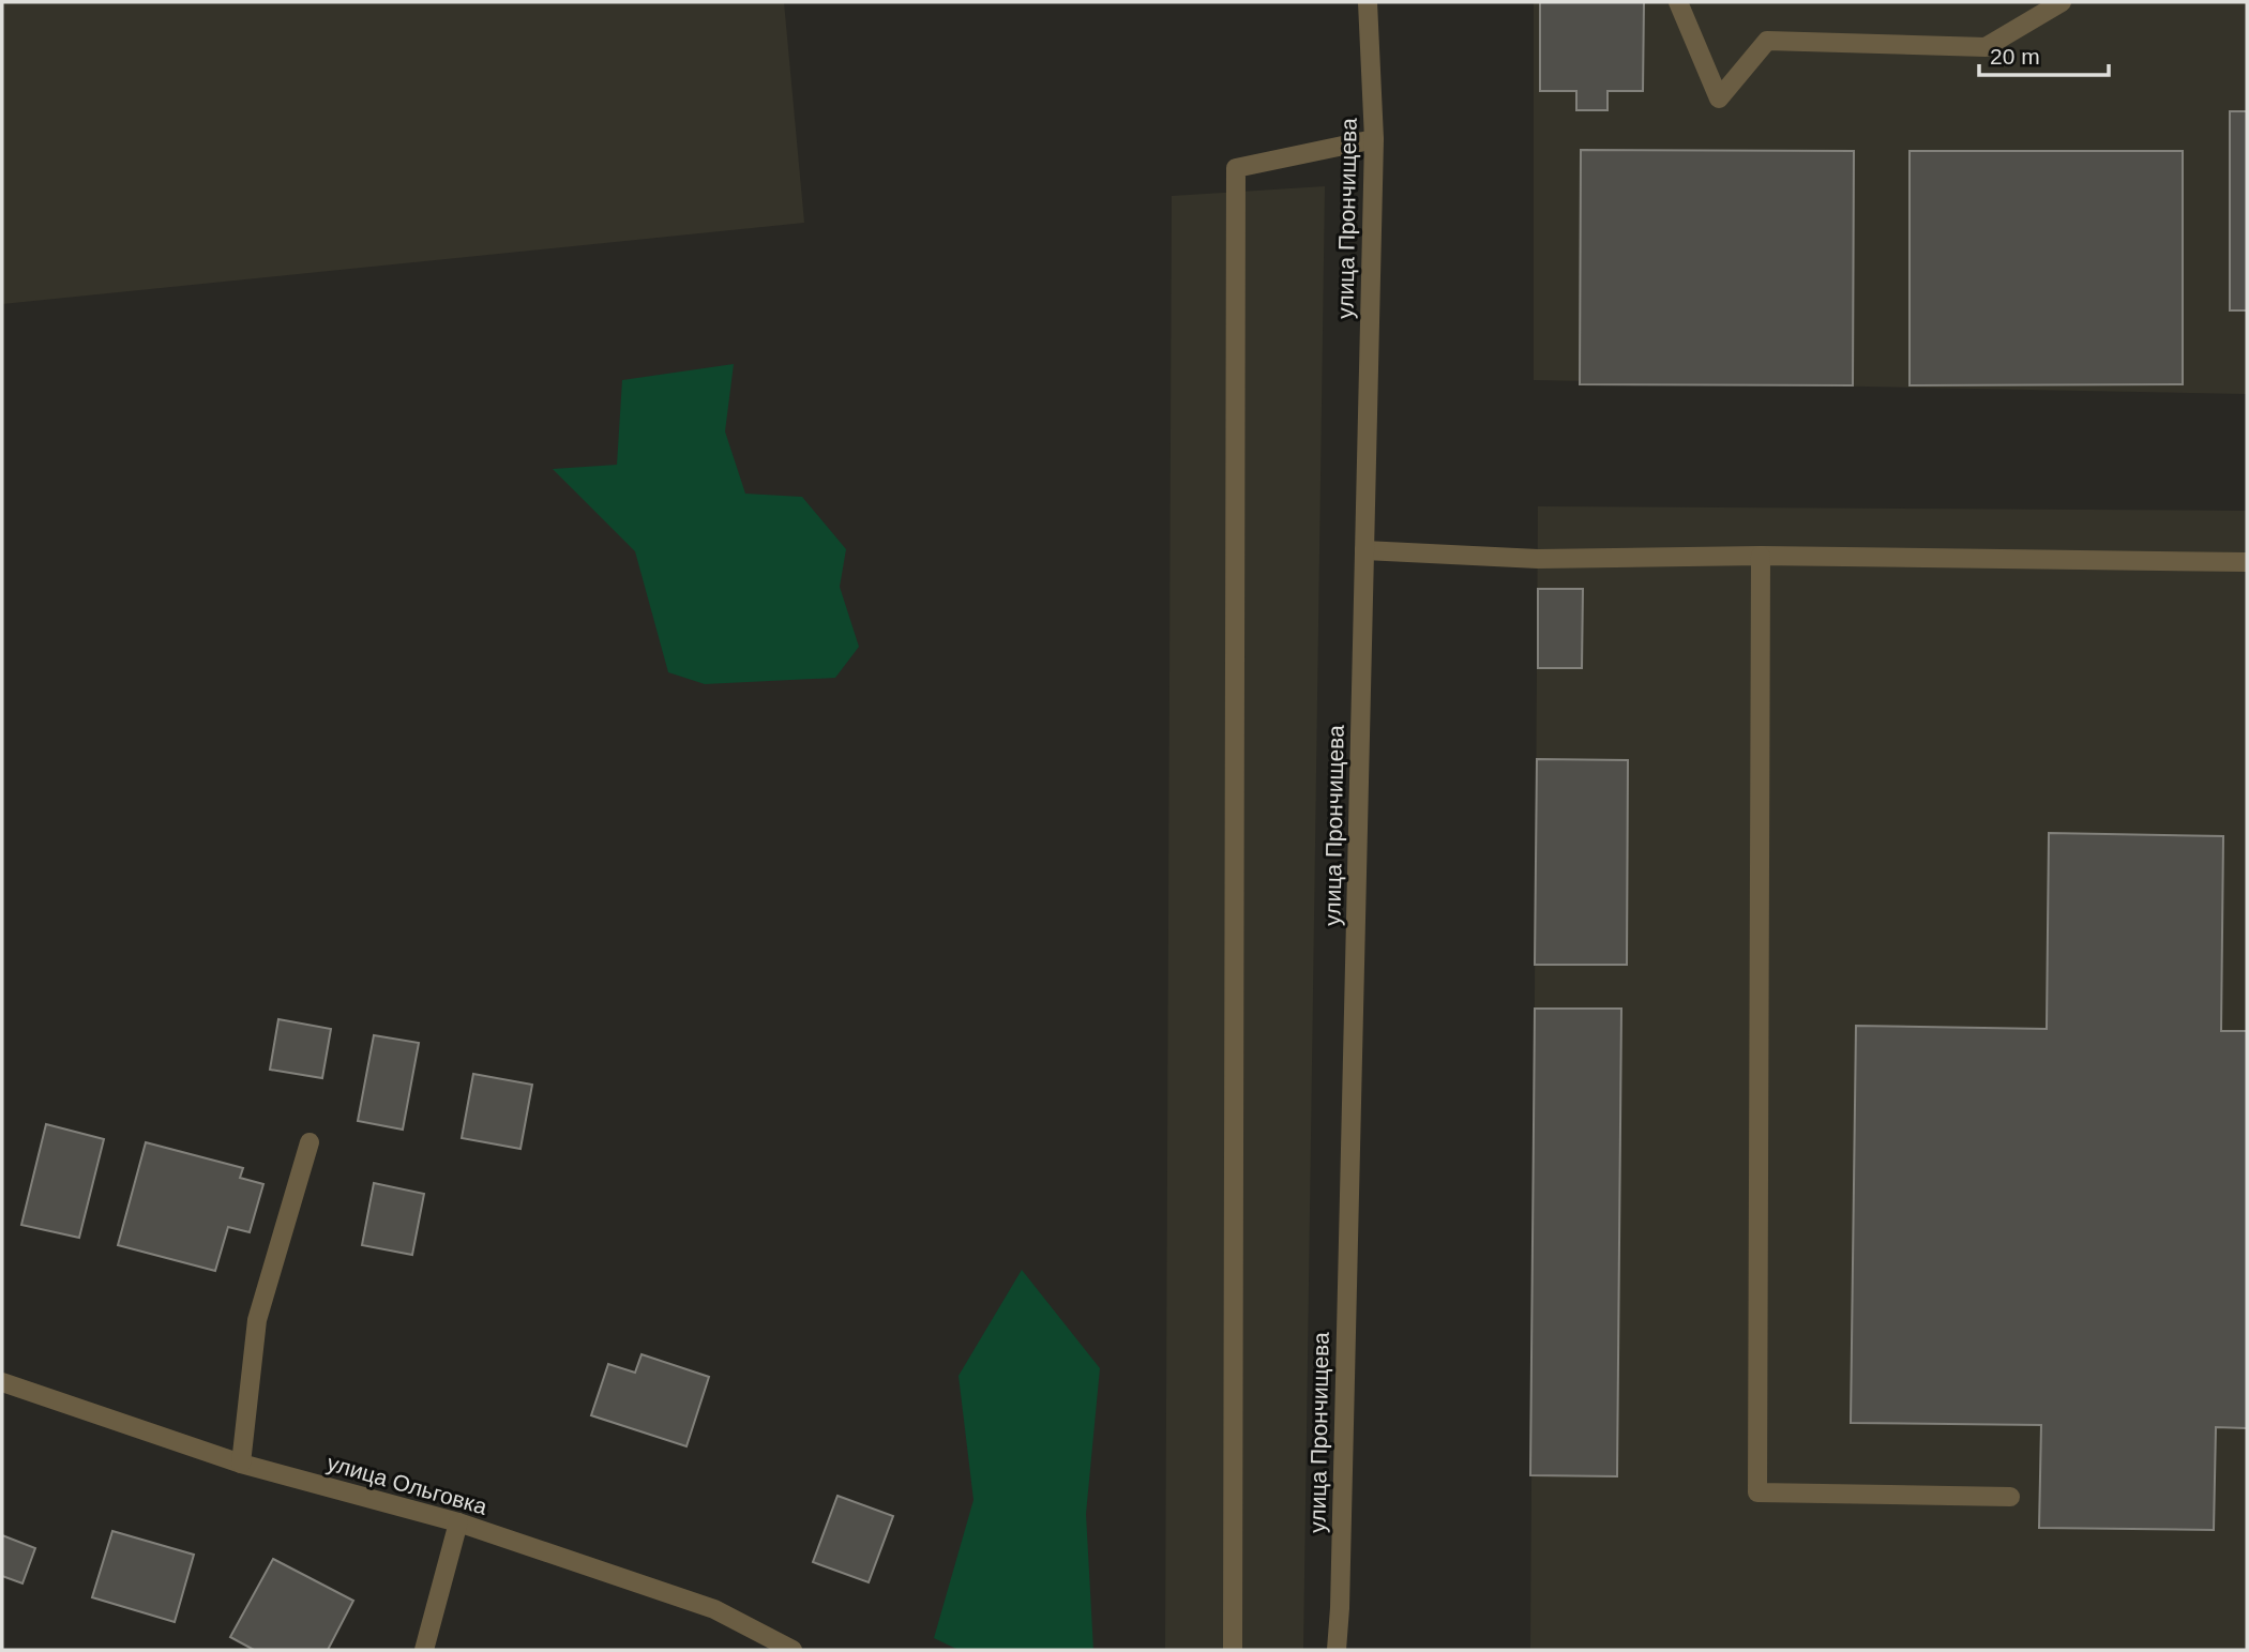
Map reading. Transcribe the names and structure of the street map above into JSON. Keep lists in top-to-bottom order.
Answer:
{
  "streets": {
    "street": ["улица Прончищева", "улица Ольговка"]
  },
  "scale_bar": "20 m"
}
